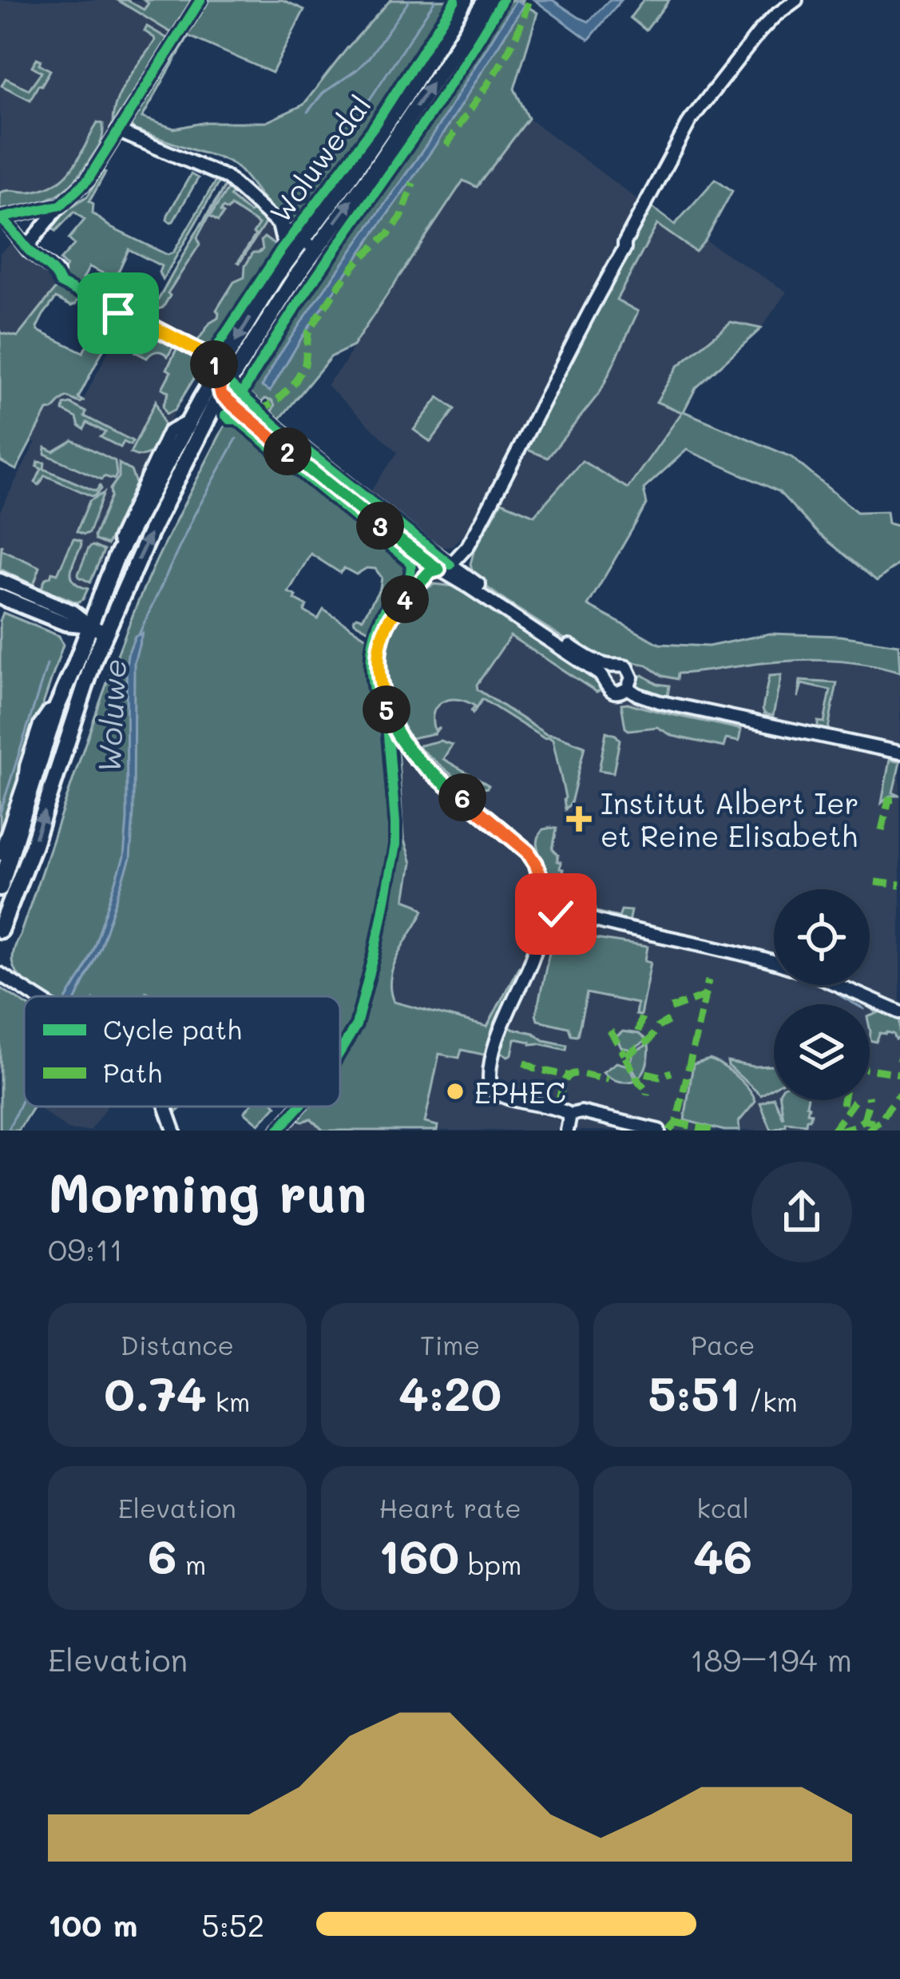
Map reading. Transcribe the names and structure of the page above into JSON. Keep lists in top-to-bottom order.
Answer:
{
  "streets": {
    "highway": ["Woluwedal"]
  },
  "water": ["Woluwe"],
  "places": {
    "health": ["Institut Albert Ier et Reine Elisabeth"],
    "other": ["EPHEC"]
  },
  "legend": ["Cycle path", "Path"],
  "page": {
    "pins": [
      "1",
      "2",
      "3",
      "4",
      "5",
      "6"
    ],
    "heading": ["Morning run", "09:11"],
    "stats": [
      ["Distance", "0.74 km"],
      ["Time", "4:20"],
      ["Pace", "5:51 /km"],
      ["Elevation", "6 m"],
      ["Heart rate", "160 bpm"],
      ["kcal", "46"]
    ],
    "chart": ["Elevation", "189–194 m"],
    "list": [
      {
        "name": "100 m",
        "note": "5:52"
      }
    ]
  }
}
